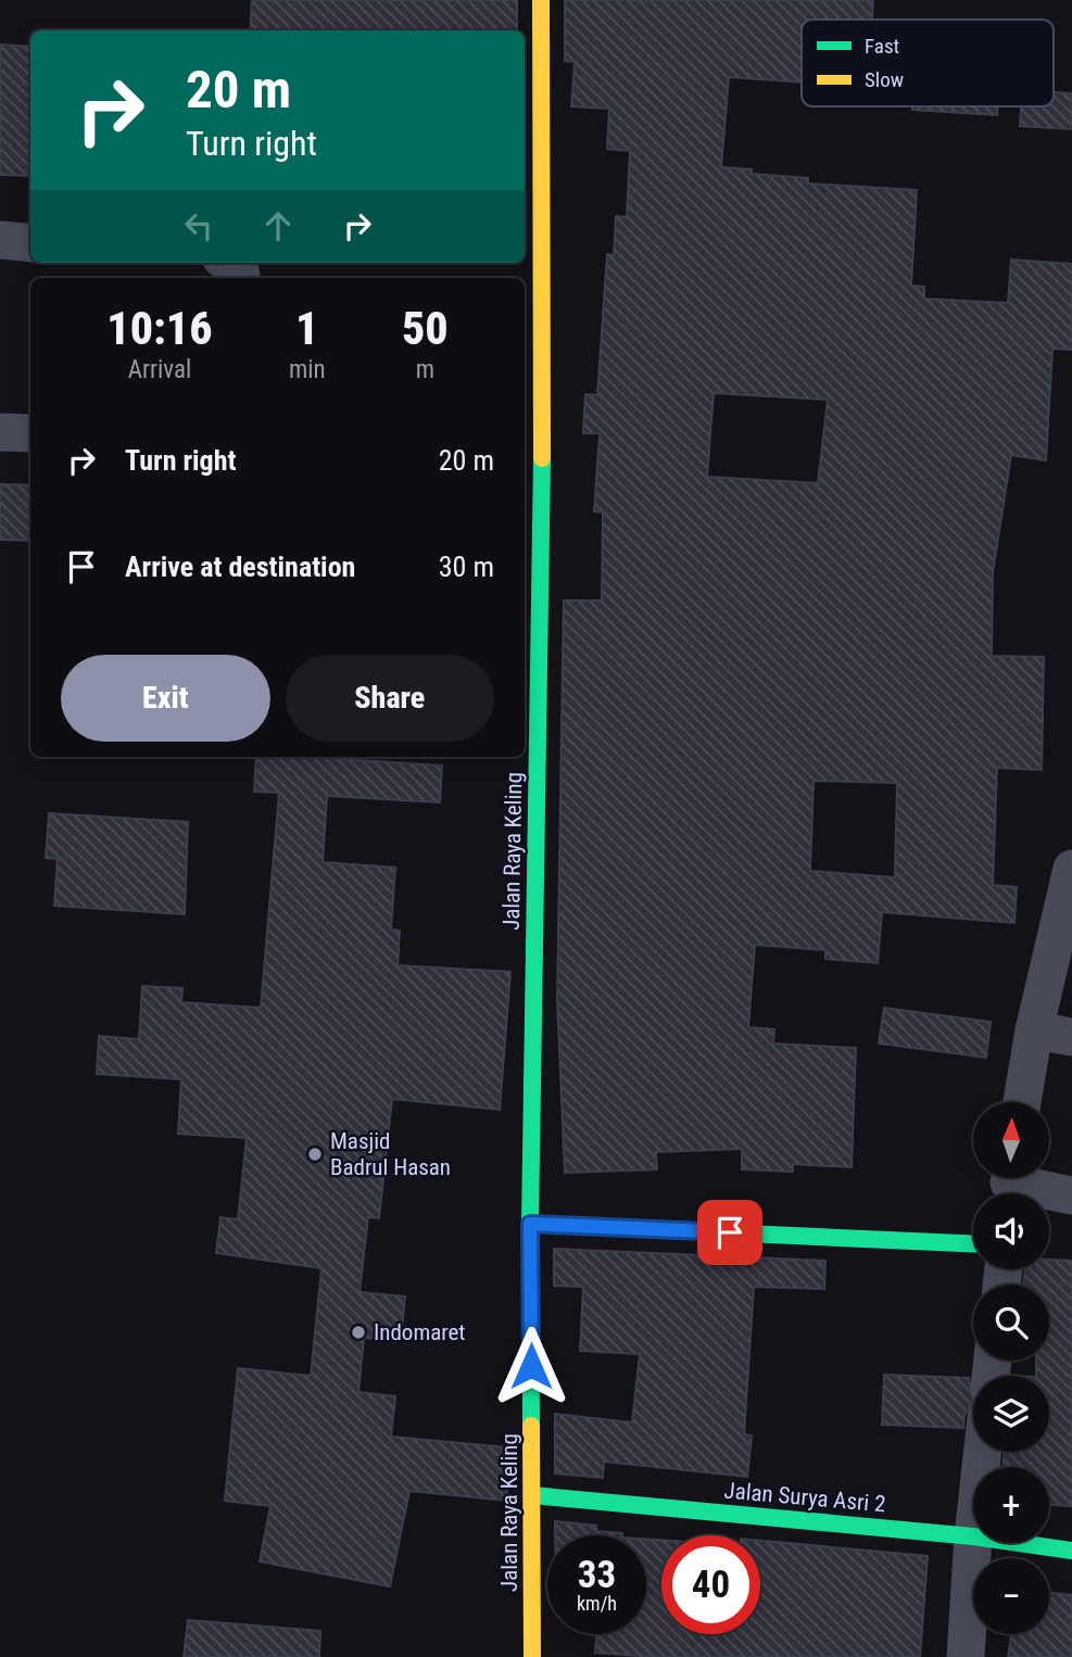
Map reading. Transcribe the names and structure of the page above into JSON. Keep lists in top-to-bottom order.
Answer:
{
  "streets": {
    "street": ["Jalan Raya Keling", "Jalan Surya Asri 2"]
  },
  "crossings": [
    ["Jalan Raya Keling", "Jalan Surya Asri 2"]
  ],
  "places": ["Masjid Badrul Hasan", "Indomaret"],
  "legend": ["Fast", "Slow"],
  "north": "top",
  "page": {
    "turn": ["20 m", "Turn right"],
    "eta": [
      "10:16",
      "Arrival",
      "1",
      "min",
      "50",
      "m"
    ],
    "list": [
      {
        "name": "Turn right",
        "value": "20 m"
      },
      {
        "name": "Arrive at destination",
        "value": "30 m"
      }
    ],
    "buttons": ["Exit", "Share"],
    "map_buttons": ["+", "−"],
    "speed": "33 km/h",
    "limit": "40"
  }
}
